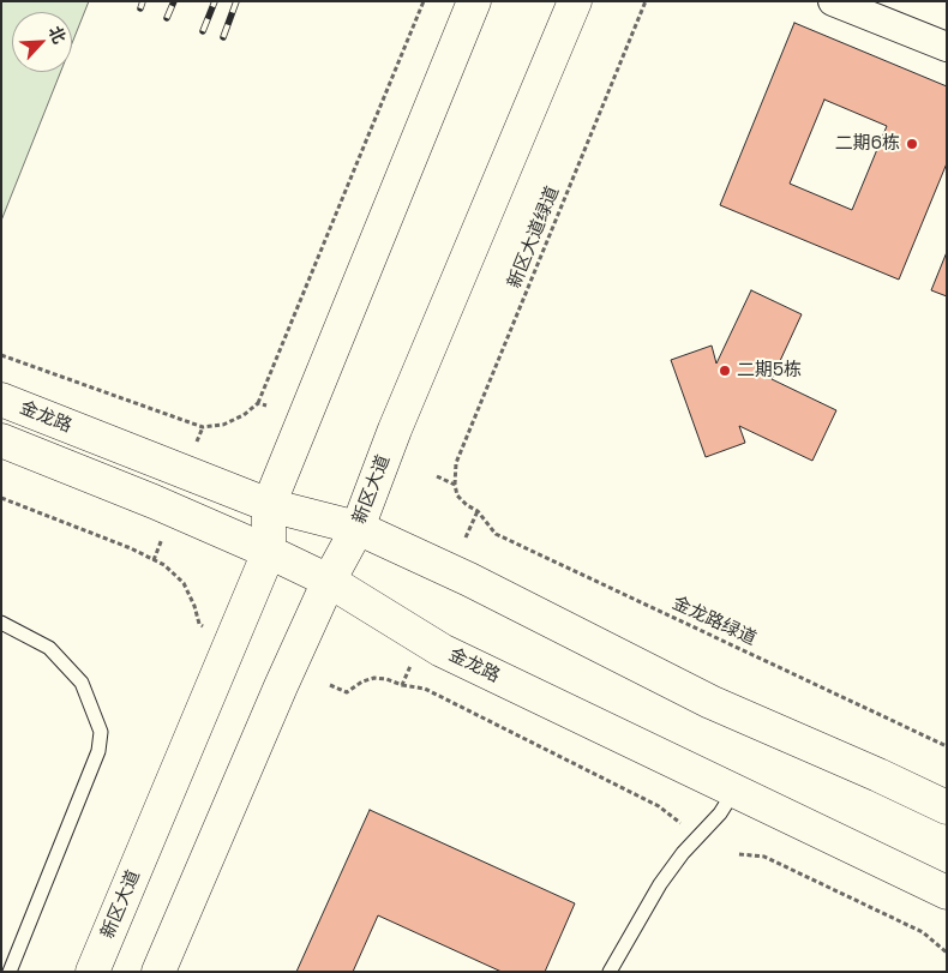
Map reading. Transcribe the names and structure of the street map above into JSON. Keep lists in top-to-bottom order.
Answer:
{
  "streets": {
    "main road": ["金龙路", "新区大道"],
    "path": ["新区大道绿道", "金龙路绿道"]
  },
  "crossings": [
    ["新区大道绿道", "金龙路绿道"],
    ["金龙路", "新区大道"]
  ],
  "places": ["二期6栋", "二期5栋"],
  "north": "top right"
}
